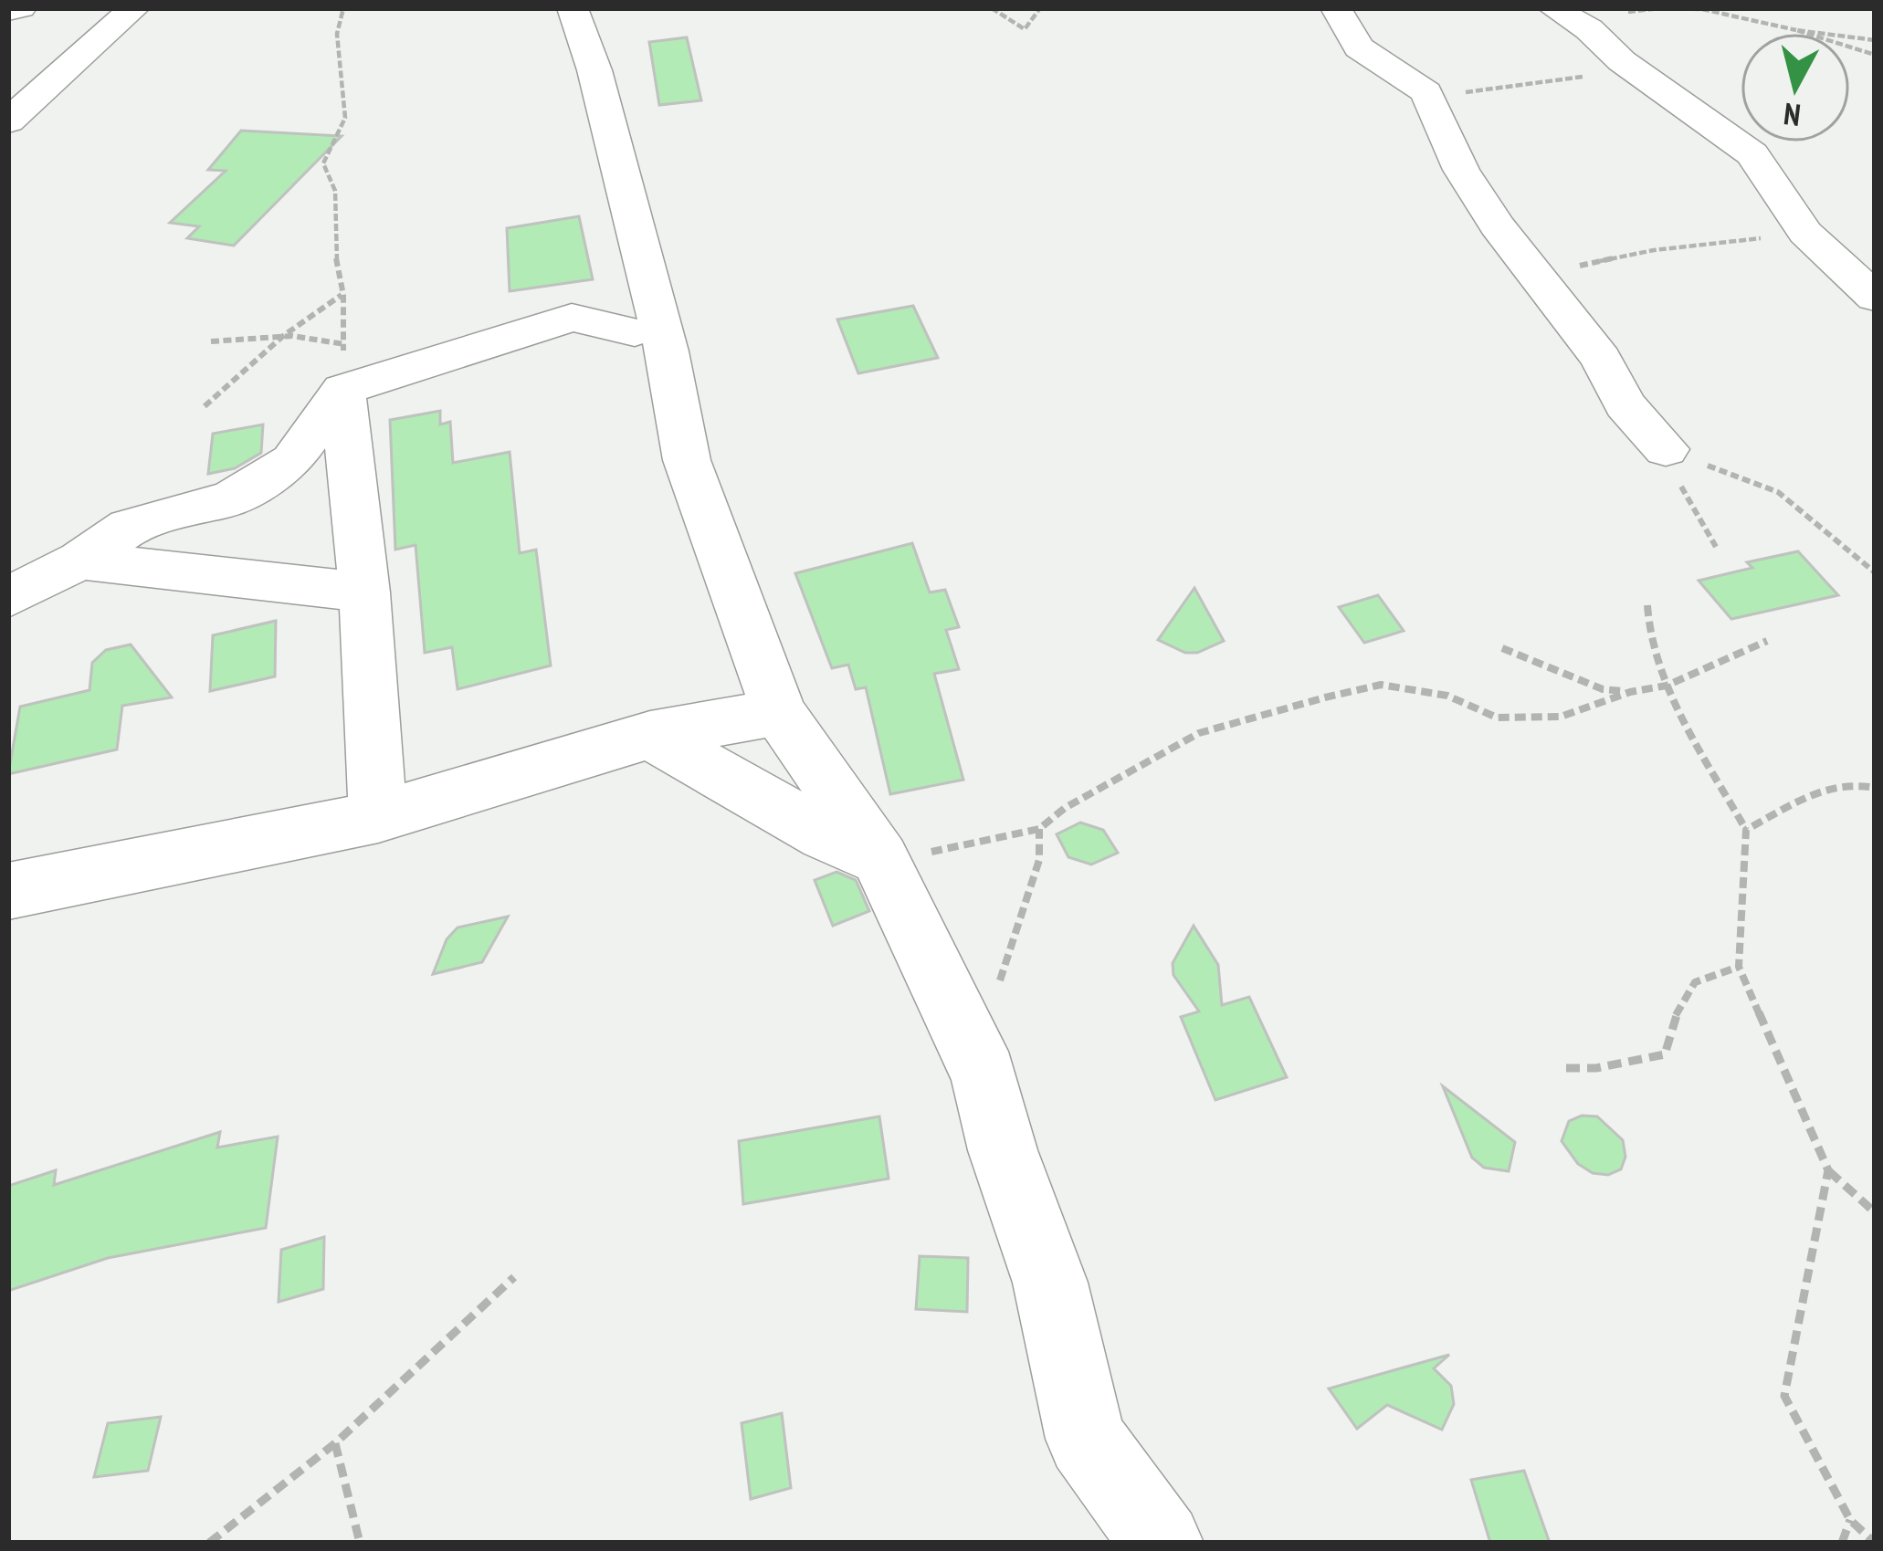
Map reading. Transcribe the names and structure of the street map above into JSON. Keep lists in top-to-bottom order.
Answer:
{
  "north": "bottom"
}
